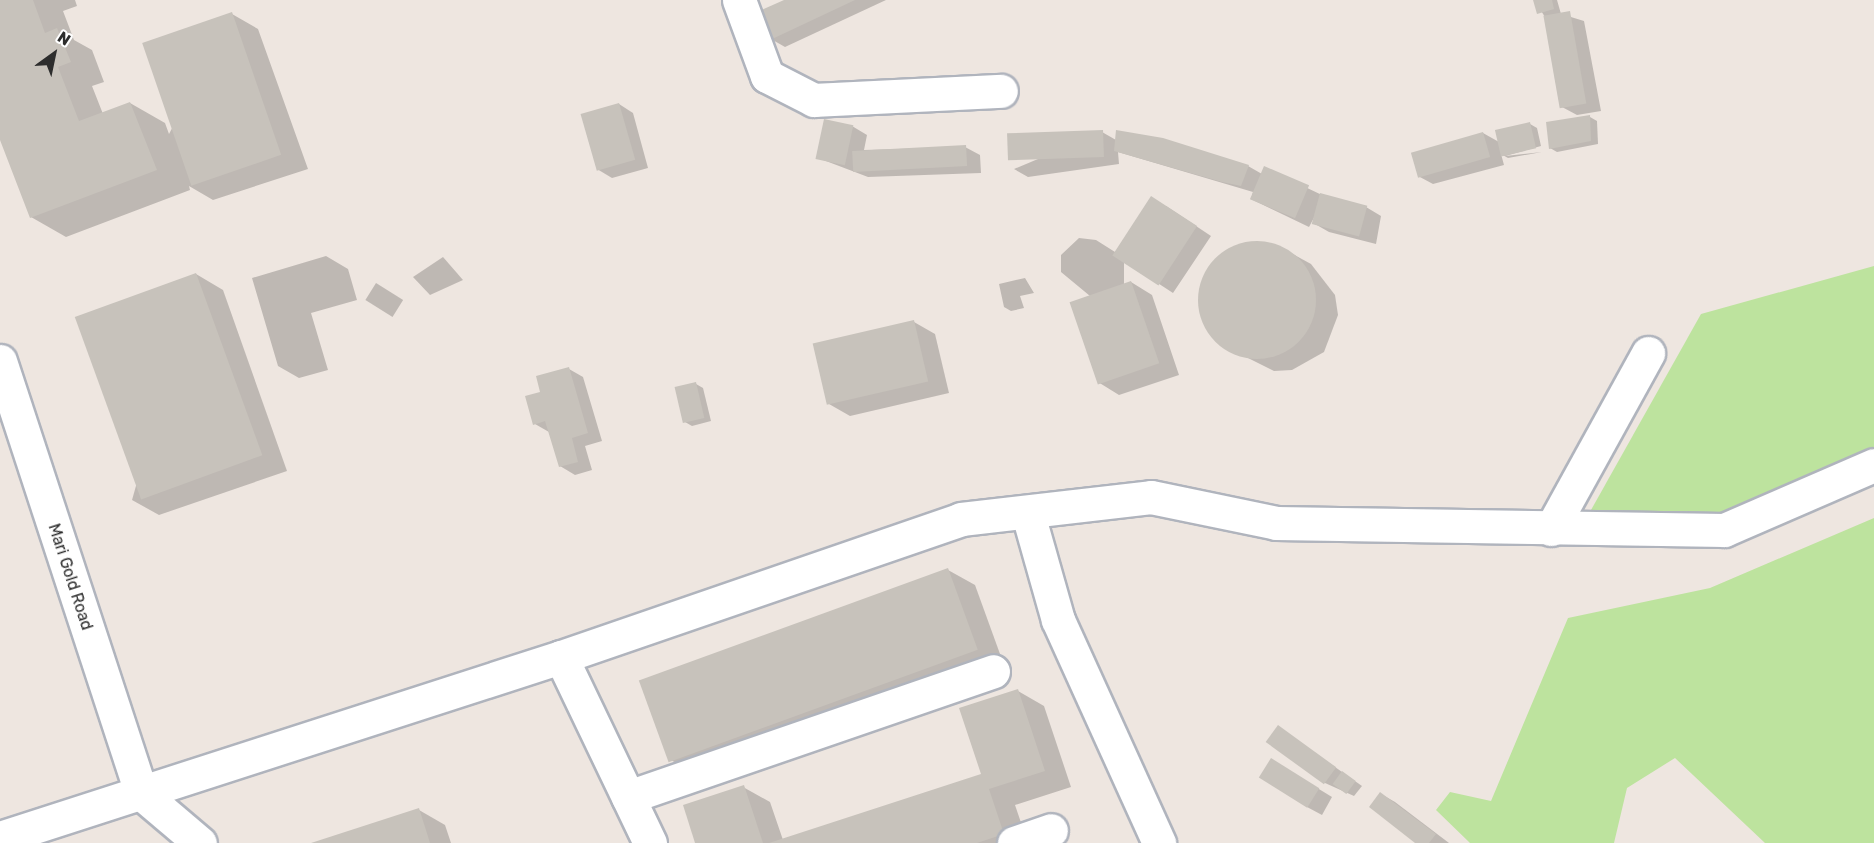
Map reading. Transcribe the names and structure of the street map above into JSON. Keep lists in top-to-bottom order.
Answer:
{
  "streets": {
    "street": ["Mari Gold Road"]
  },
  "north": "top right"
}
